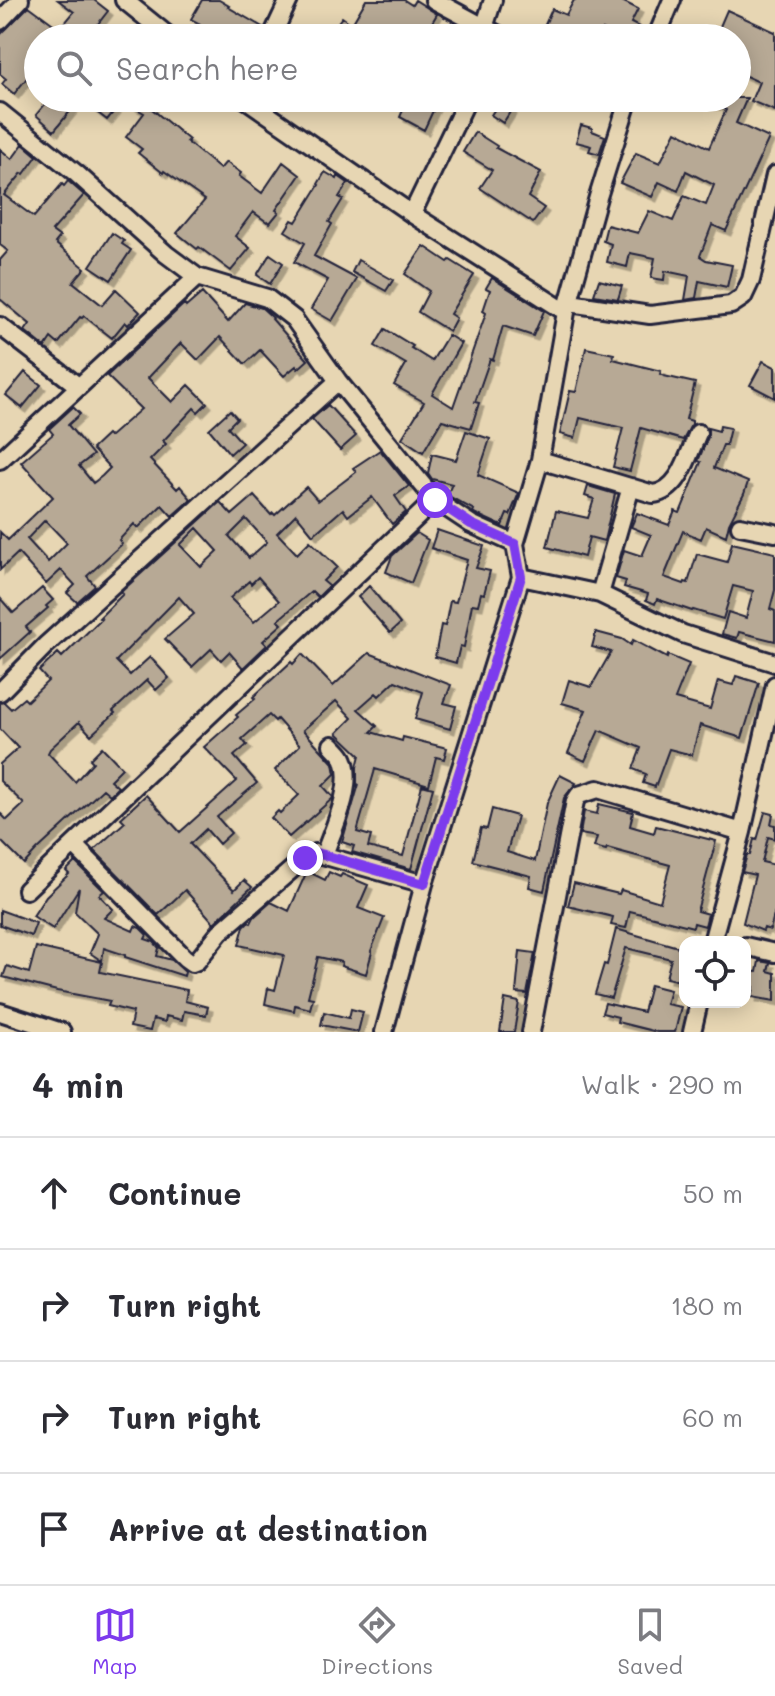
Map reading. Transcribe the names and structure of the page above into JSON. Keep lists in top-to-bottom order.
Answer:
{
  "page": {
    "search": "Search here",
    "heading": ["4 min", "Walk · 290 m"],
    "list": [
      ["Continue", "50 m"],
      ["Turn right", "180 m"],
      ["Turn right", "60 m"],
      "Arrive at destination"
    ],
    "nav": ["Map", "Directions", "Saved"]
  }
}
